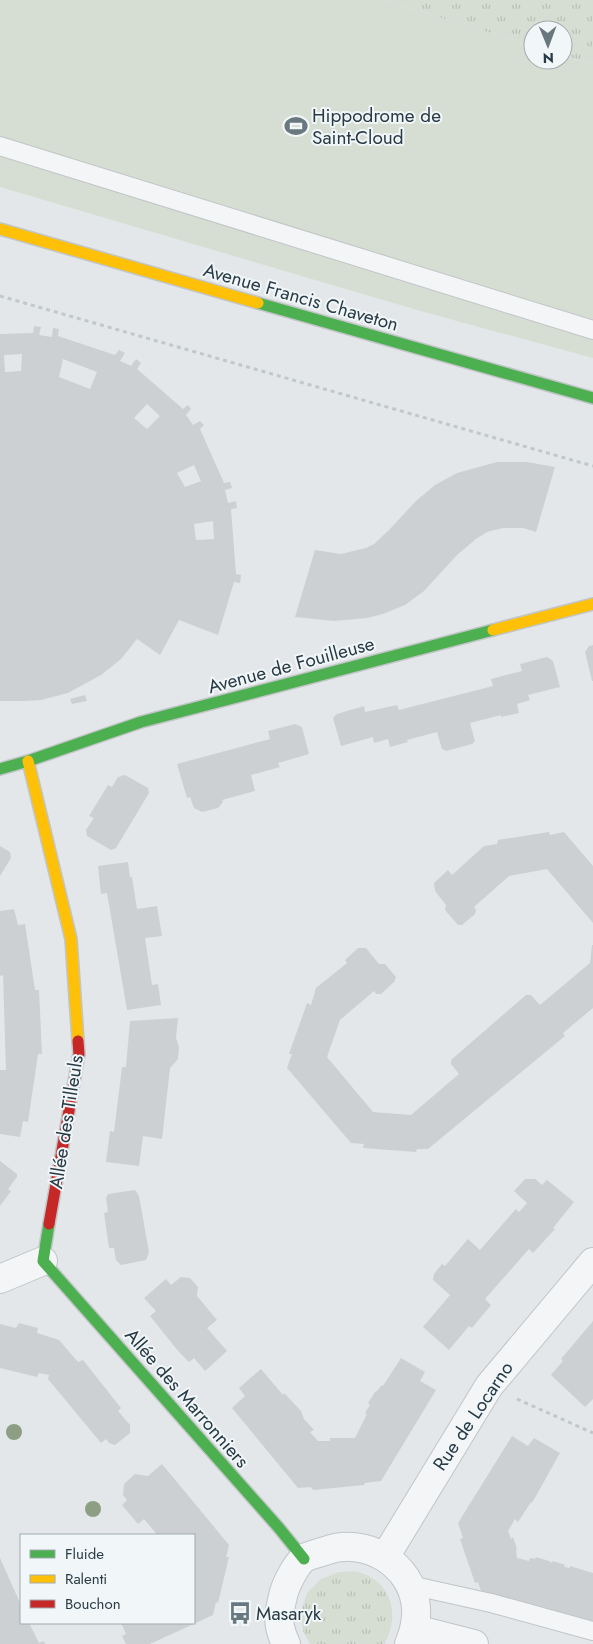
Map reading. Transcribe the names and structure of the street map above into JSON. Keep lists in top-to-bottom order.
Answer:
{
  "streets": {
    "street": [
      "Avenue Francis Chaveton",
      "Avenue de Fouilleuse",
      "Allée des Tilleuls",
      "Allée des Marronniers",
      "Rue de Locarno"
    ]
  },
  "crossings": [
    ["Avenue de Fouilleuse", "Allée des Tilleuls"],
    ["Allée des Tilleuls", "Allée des Marronniers"]
  ],
  "places": {
    "sports": ["Hippodrome de Saint-Cloud"],
    "bus stop": ["Masaryk"]
  },
  "legend": ["Fluide", "Ralenti", "Bouchon"],
  "north": "bottom"
}
